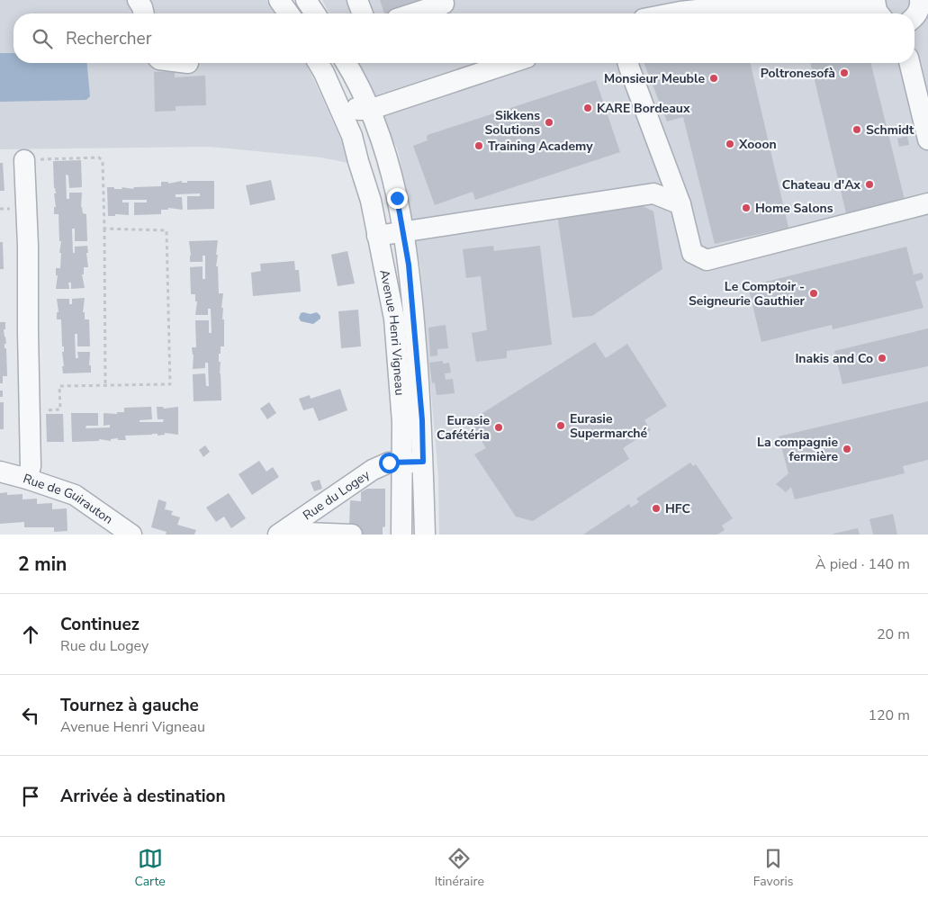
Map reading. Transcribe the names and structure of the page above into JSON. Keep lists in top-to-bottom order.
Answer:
{
  "streets": {
    "street": ["Avenue Henri Vigneau", "Rue du Logey", "Rue de Guirauton"]
  },
  "crossings": [
    ["Avenue Henri Vigneau", "Rue du Logey"]
  ],
  "places": [
    "Poltronesofà",
    "Monsieur Meuble",
    "KARE Bordeaux",
    "Sikkens Solutions",
    "Schmidt",
    "Xooon",
    "Training Academy",
    "Chateau d'Ax",
    "Home Salons",
    "Le Comptoir - Seigneurie Gauthier",
    "Inakis and Co",
    "Eurasie Supermarché",
    "Eurasie Cafétéria",
    "La compagnie fermière",
    "HFC"
  ],
  "page": {
    "search": "Rechercher",
    "heading": ["2 min", "À pied · 140 m"],
    "list": [
      ["Continuez", "Rue du Logey", "20 m"],
      ["Tournez à gauche", "Avenue Henri Vigneau", "120 m"],
      "Arrivée à destination"
    ],
    "nav": ["Carte", "Itinéraire", "Favoris"]
  }
}
